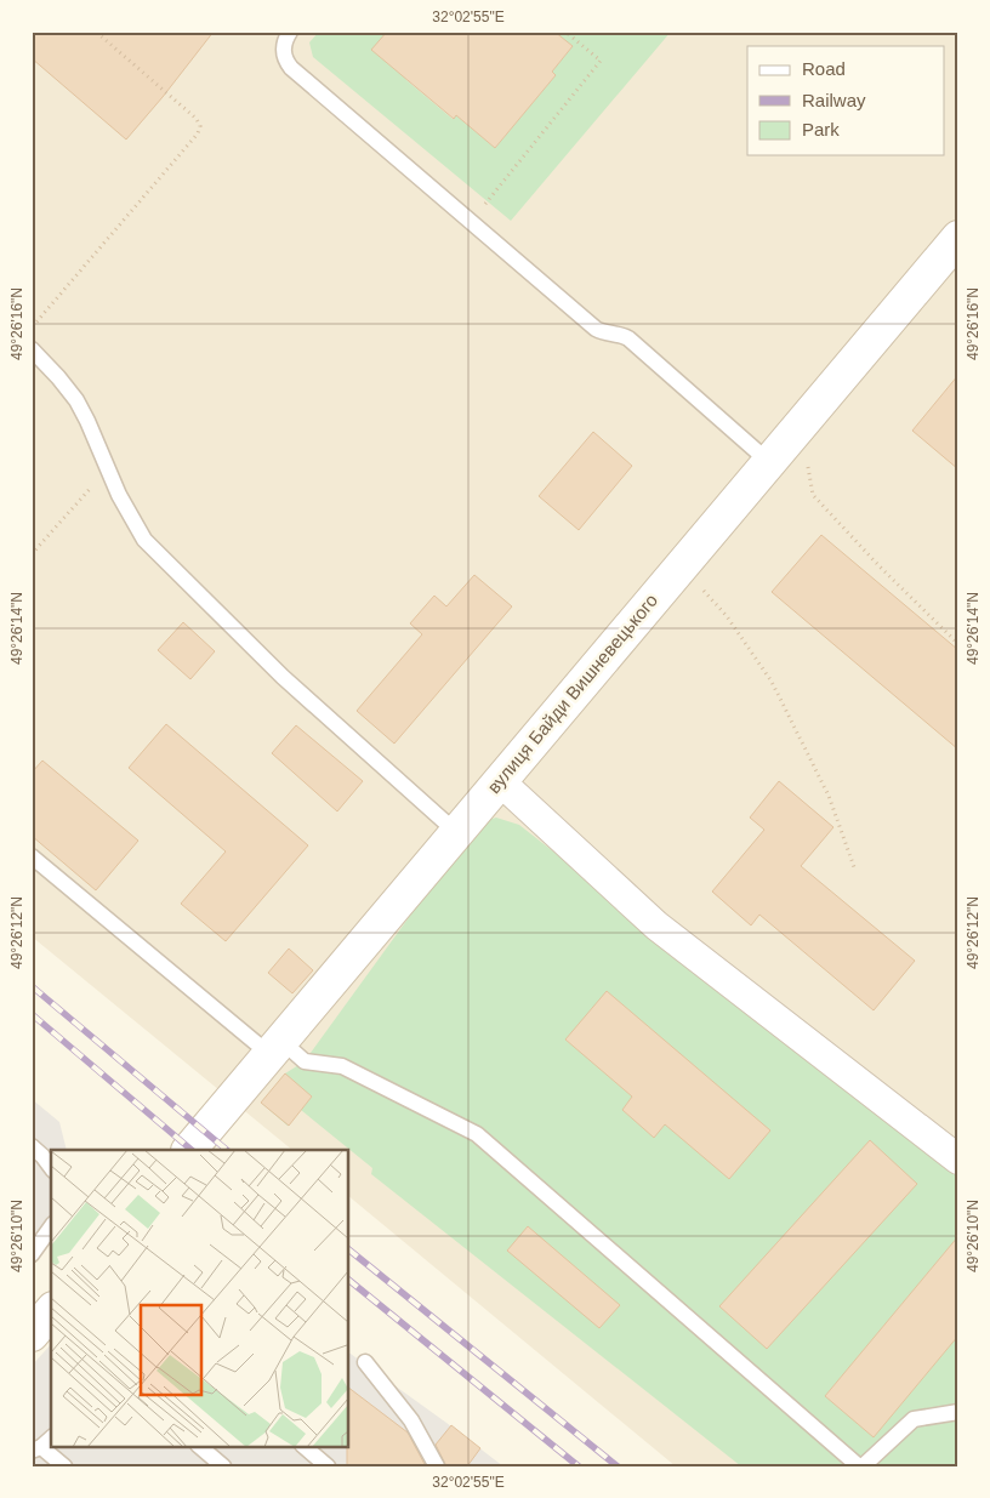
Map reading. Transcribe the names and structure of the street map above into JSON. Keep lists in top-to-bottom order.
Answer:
{
  "streets": {
    "street": ["вулиця Байди Вишневецького"]
  },
  "legend": ["Road", "Railway", "Park"],
  "coordinates": [
    "32°02'55\"E",
    "49°26'16\"N",
    "49°26'14\"N",
    "49°26'12\"N",
    "49°26'10\"N"
  ]
}
